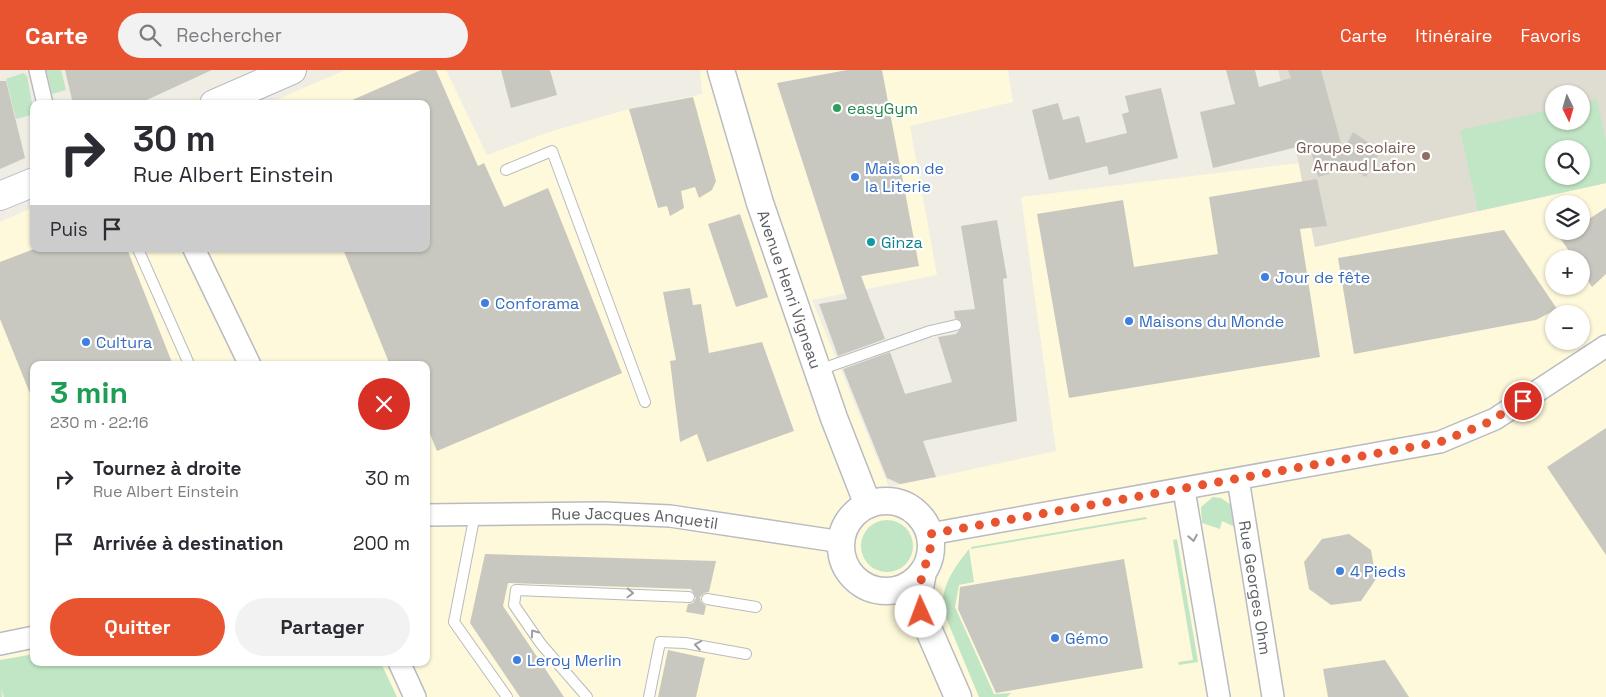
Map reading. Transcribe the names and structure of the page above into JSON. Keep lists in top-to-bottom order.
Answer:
{
  "streets": {
    "street": ["Avenue Henri Vigneau", "Rue Jacques Anquetil", "Rue Georges Ohm"]
  },
  "crossings": [
    ["Avenue Henri Vigneau", "Rue Jacques Anquetil"]
  ],
  "places": [
    "easyGym",
    "Groupe scolaire Arnaud Lafon",
    "Maison de la Literie",
    "Ginza",
    "Jour de fête",
    "Conforama",
    "Maisons du Monde",
    "Cultura",
    "4 Pieds",
    "Gémo",
    "Leroy Merlin"
  ],
  "north": "bottom",
  "page": {
    "header": "Carte",
    "search": "Rechercher",
    "nav": ["Carte", "Itinéraire", "Favoris"],
    "map_buttons": ["+", "−"],
    "turn": ["30 m", "Rue Albert Einstein"],
    "then": "Puis",
    "heading": ["3 min", "230 m · 22:16"],
    "list": [
      {
        "name": "Tournez à droite",
        "note": "Rue Albert Einstein",
        "value": "30 m"
      },
      {
        "name": "Arrivée à destination",
        "value": "200 m"
      }
    ],
    "buttons": ["Quitter", "Partager"]
  }
}
